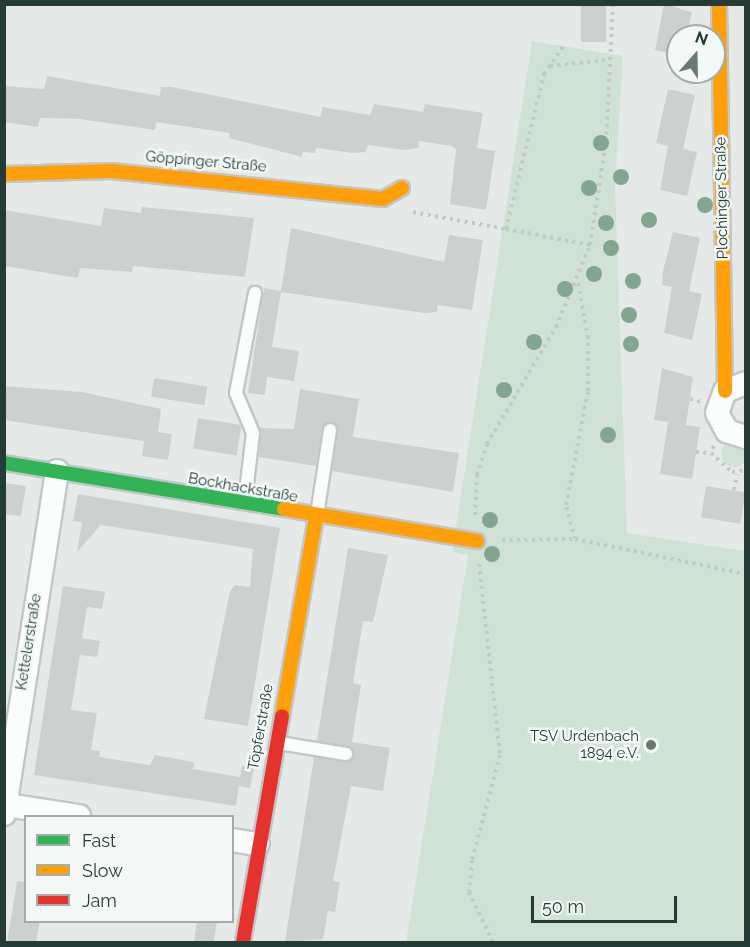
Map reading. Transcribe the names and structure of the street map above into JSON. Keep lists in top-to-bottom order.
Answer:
{
  "streets": {
    "street": [
      "Göppinger Straße",
      "Plochinger Straße",
      "Bockhackstraße",
      "Kettelerstraße",
      "Töpferstraße"
    ]
  },
  "crossings": [
    ["Bockhackstraße", "Kettelerstraße"],
    ["Bockhackstraße", "Töpferstraße"]
  ],
  "places": ["TSV Urdenbach 1894 e.V."],
  "legend": ["Fast", "Slow", "Jam"],
  "scale_bar": "50 m",
  "north": "top"
}
